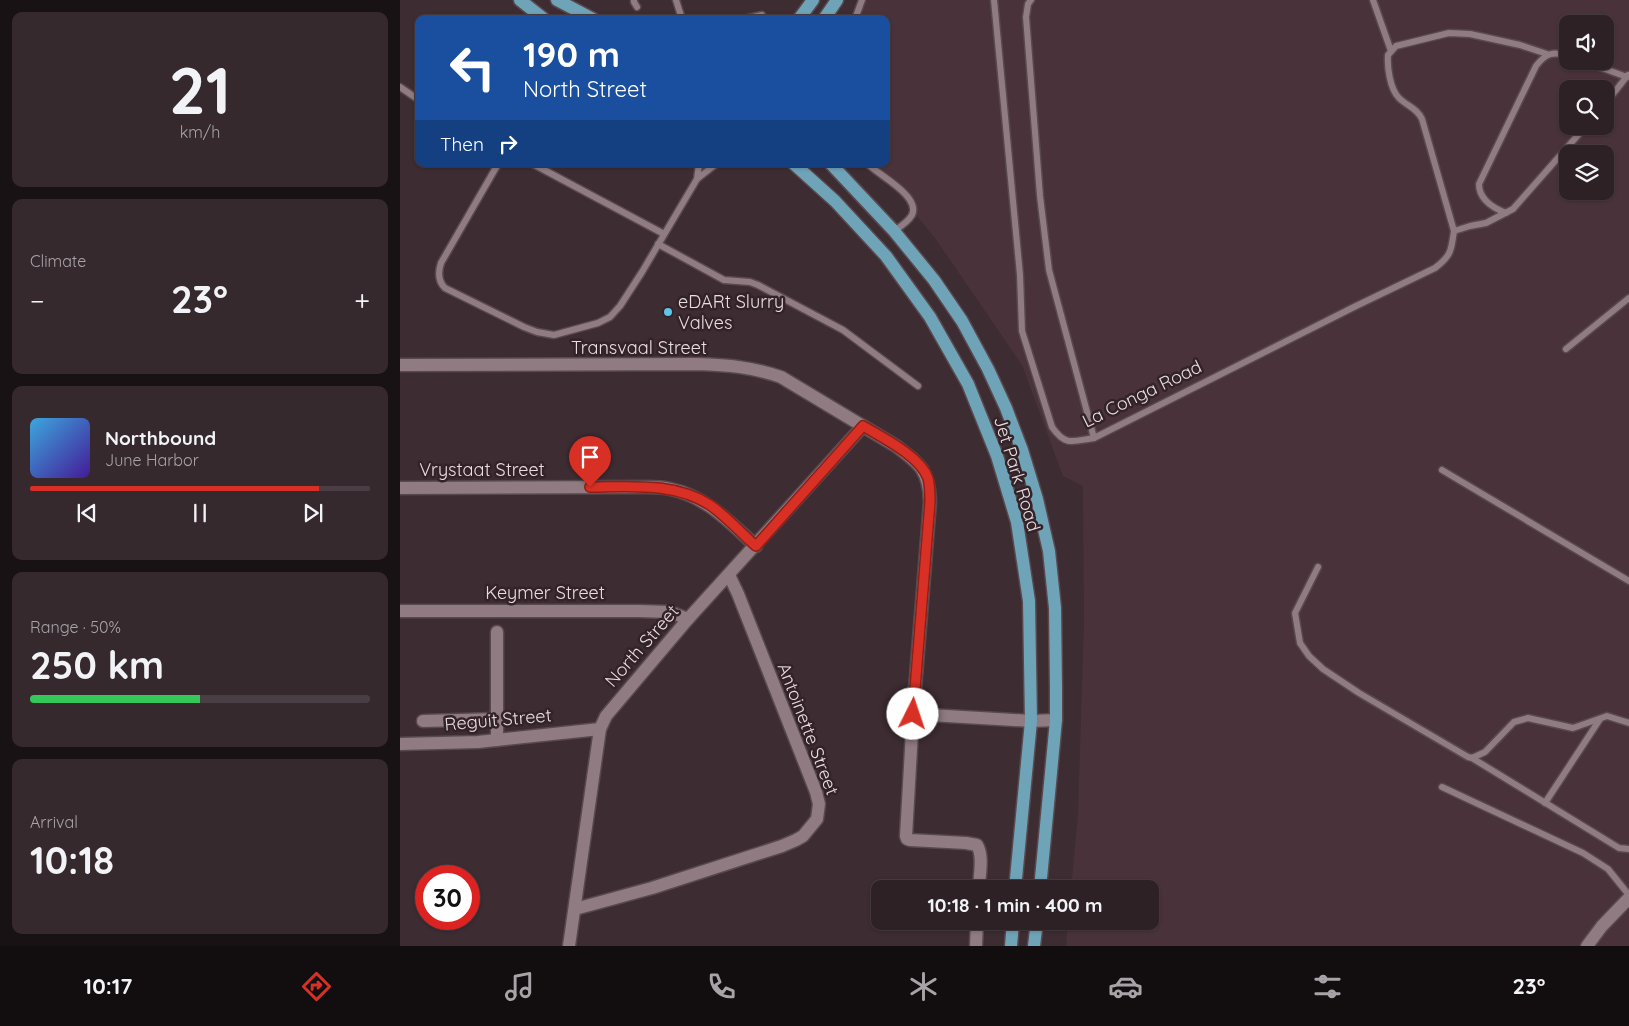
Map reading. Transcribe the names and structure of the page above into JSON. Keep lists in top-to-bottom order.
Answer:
{
  "streets": {
    "main road": ["Jet Park Road"],
    "street": [
      "Transvaal Street",
      "Vrystaat Street",
      "Keymer Street",
      "North Street",
      "Reguit Street",
      "Antoinette Street"
    ],
    "lane": ["La Conga Road"]
  },
  "crossings": [
    ["Transvaal Street", "North Street"],
    ["Vrystaat Street", "North Street"],
    ["Keymer Street", "North Street"],
    ["North Street", "Reguit Street"],
    ["North Street", "Antoinette Street"]
  ],
  "places": ["eDARt Slurry Valves"],
  "page": {
    "tile": [
      ["21", "km/h"],
      "Climate",
      ["Range · 50%", "250 km"],
      ["Arrival", "10:18"]
    ],
    "turn": ["190 m", "North Street"],
    "then": "Then",
    "heat": ["−", "23°", "+"],
    "song": ["Northbound", "June Harbor"],
    "limit": "30",
    "trip": "10:18 · 1 min · 400 m",
    "tabs": ["10:17", "23°"]
  }
}
